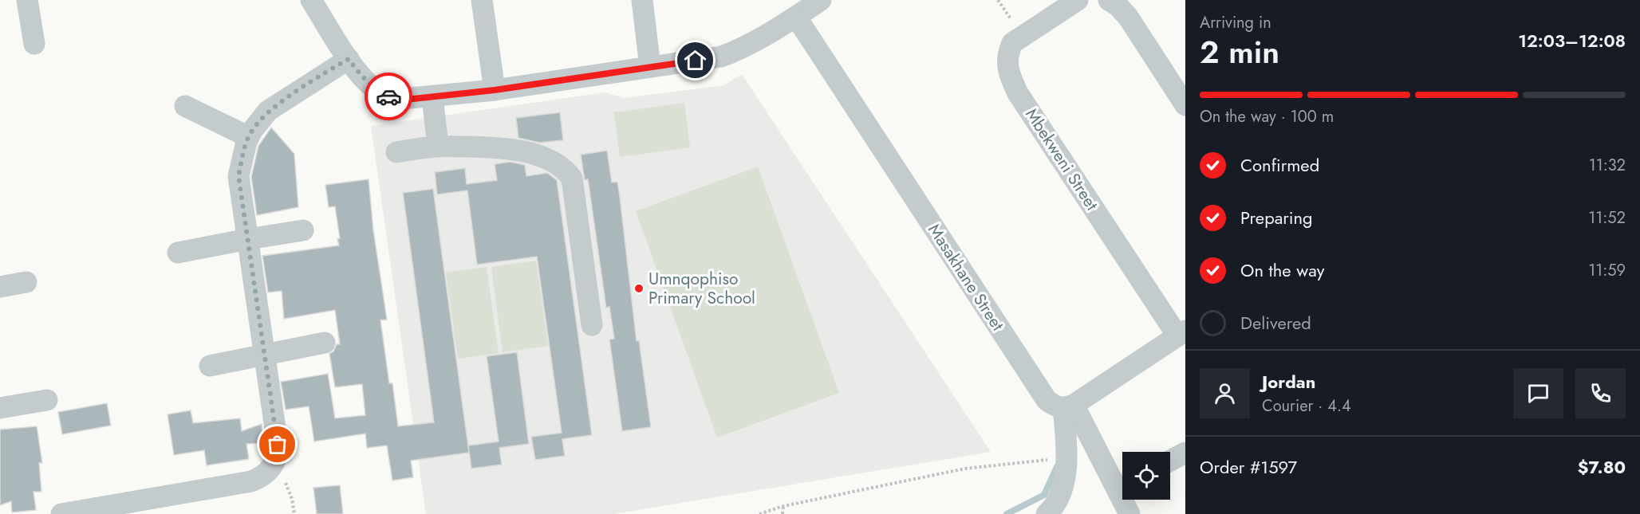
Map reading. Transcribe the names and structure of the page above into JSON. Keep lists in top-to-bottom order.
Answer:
{
  "streets": {
    "street": ["Mbekweni Street", "Masakhane Street"]
  },
  "places": ["Umnqophiso Primary School"],
  "page": {
    "heading": ["2 min", "Arriving in", "12:03–12:08"],
    "panel": [
      "Jordan",
      "Courier · 4.4",
      "Order #1597",
      "$7.80"
    ],
    "bar": "On the way · 100 m",
    "list": [
      ["Confirmed", "11:32"],
      ["Preparing", "11:52"],
      ["On the way", "11:59"],
      "Delivered"
    ]
  }
}
